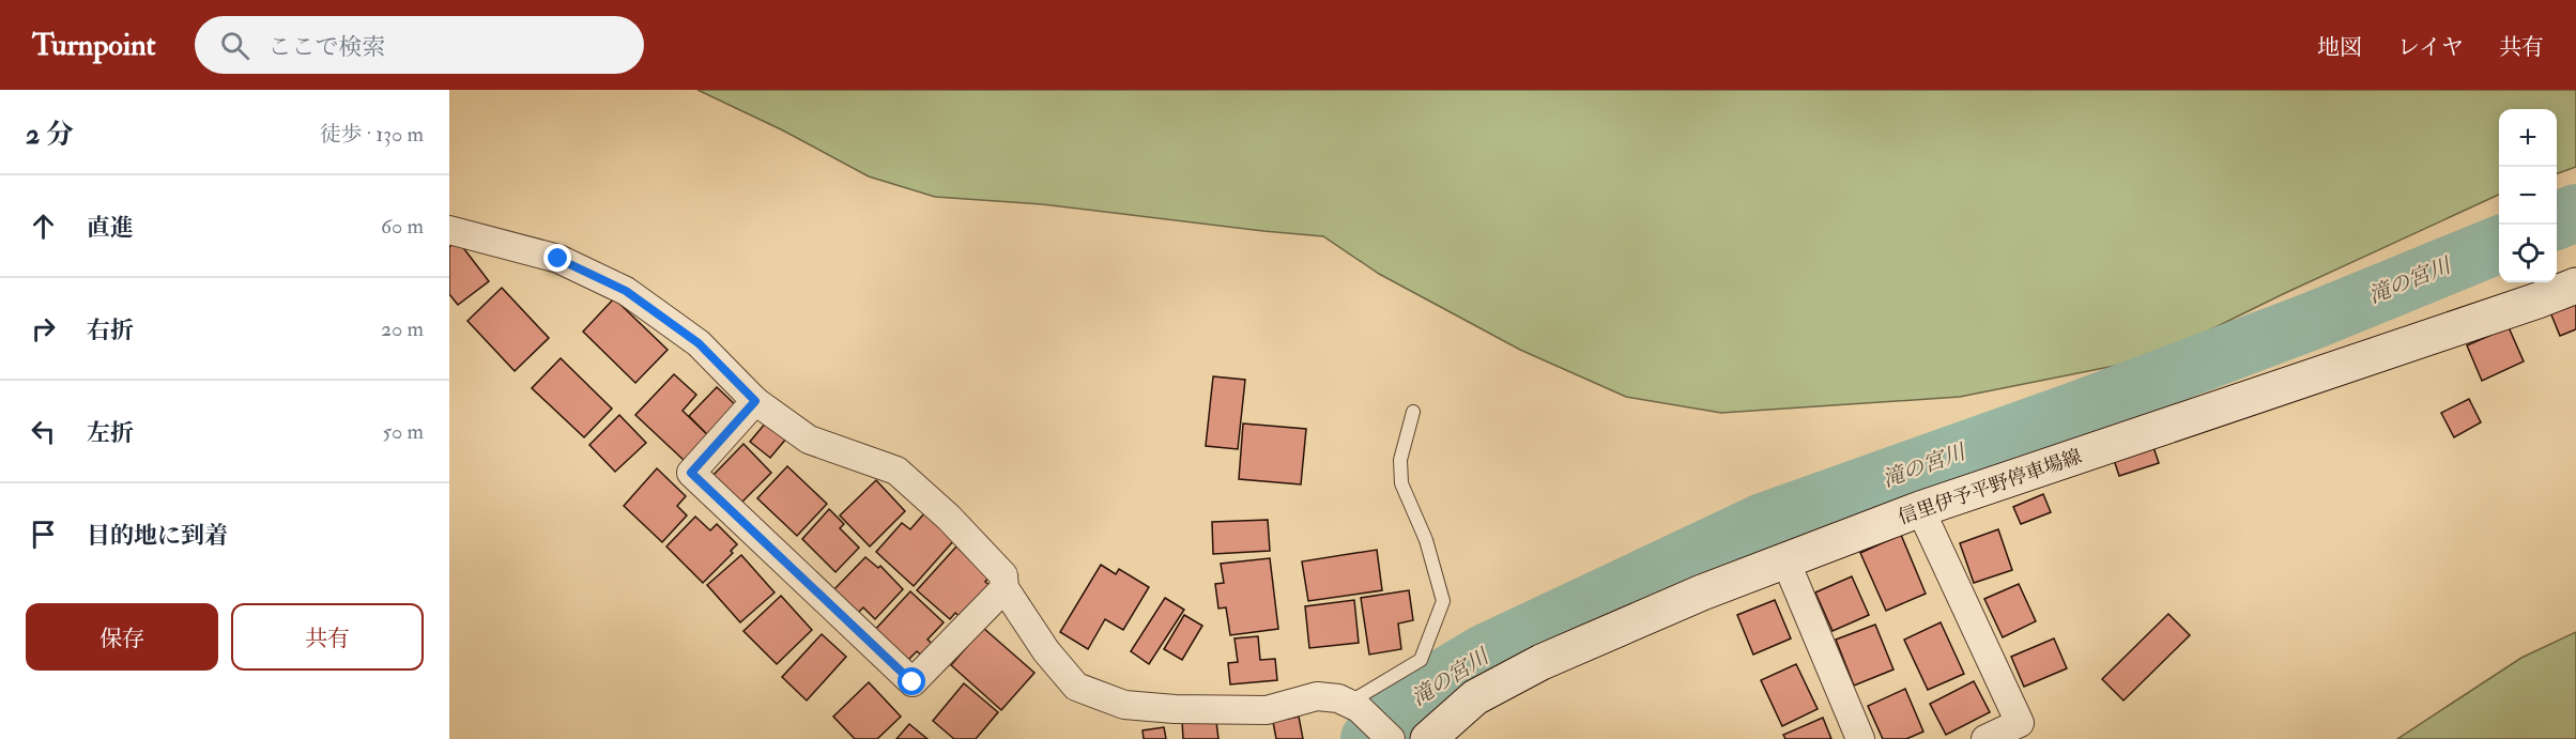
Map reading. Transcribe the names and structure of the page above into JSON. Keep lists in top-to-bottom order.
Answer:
{
  "streets": {
    "main road": ["信里伊予平野停車場線"]
  },
  "water": ["滝の宮川"],
  "page": {
    "header": "Turnpoint",
    "search": "ここで検索",
    "nav": ["地図", "レイヤ", "共有"],
    "heading": ["2 分", "徒歩 · 130 m"],
    "map_buttons": ["+", "−"],
    "list": [
      ["直進", "60 m"],
      ["右折", "20 m"],
      ["左折", "50 m"],
      "目的地に到着"
    ],
    "buttons": ["保存", "共有"]
  }
}
